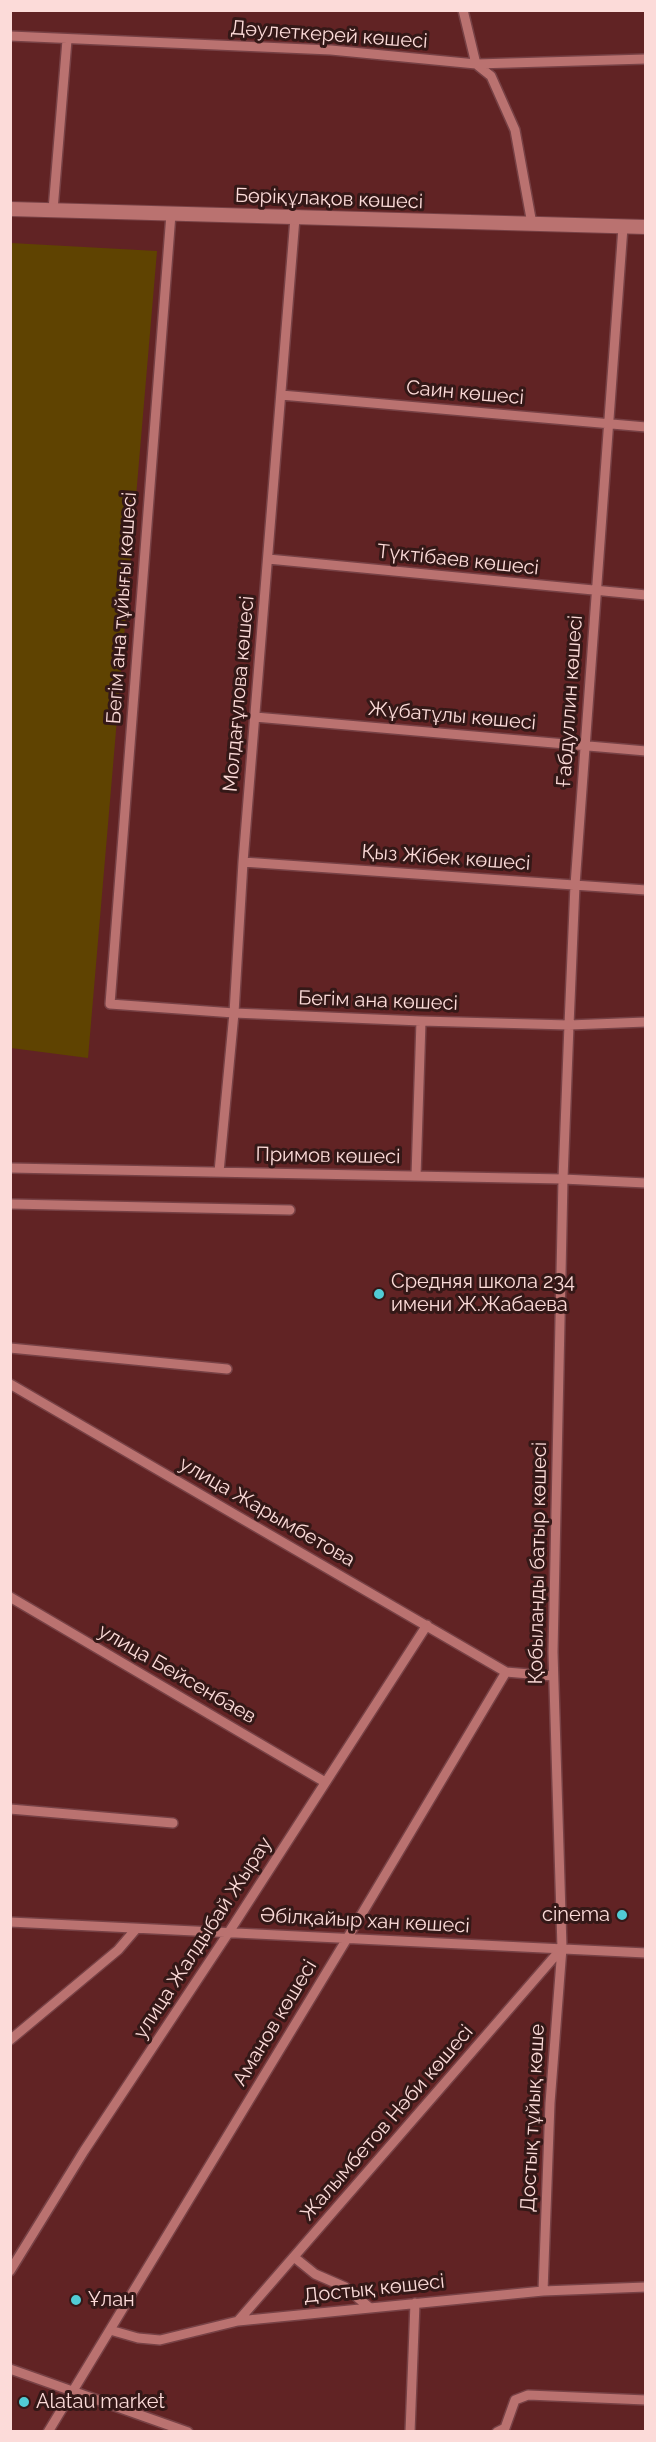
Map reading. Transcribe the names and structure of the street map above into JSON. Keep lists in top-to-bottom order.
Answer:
{
  "streets": {
    "street": [
      "Дәулеткерей көшесі",
      "Бөріқұлақов көшесі",
      "Саин көшесі",
      "Түктібаев көшесі",
      "Бегім ана тұйығы көшесі",
      "Молдағұлова көшесі",
      "Ғабдуллин көшесі",
      "Жұбатұлы көшесі",
      "Қыз Жібек көшесі",
      "Бегім ана көшесі",
      "Примов көшесі",
      "улица Жарымбетова",
      "Қобыланды батыр көшесі",
      "улица Бейсенбаев",
      "Әбілқайыр хан көшесі",
      "улица Жалдыбай Жырау",
      "Аманов көшесі",
      "Достық тұйық көше",
      "Жалымбетов Нәби көшесі",
      "Достық көшесі"
    ]
  },
  "crossings": [
    ["Бөріқұлақов көшесі", "Бегім ана тұйығы көшесі"],
    ["Бөріқұлақов көшесі", "Молдағұлова көшесі"],
    ["Бөріқұлақов көшесі", "Ғабдуллин көшесі"],
    ["Саин көшесі", "Молдағұлова көшесі"],
    ["Саин көшесі", "Ғабдуллин көшесі"],
    ["Түктібаев көшесі", "Молдағұлова көшесі"],
    ["Түктібаев көшесі", "Ғабдуллин көшесі"],
    ["Бегім ана тұйығы көшесі", "Бегім ана көшесі"],
    ["Молдағұлова көшесі", "Жұбатұлы көшесі"],
    ["Молдағұлова көшесі", "Қыз Жібек көшесі"],
    ["Молдағұлова көшесі", "Бегім ана көшесі"],
    ["Молдағұлова көшесі", "Примов көшесі"],
    ["Ғабдуллин көшесі", "Жұбатұлы көшесі"],
    ["Ғабдуллин көшесі", "Қыз Жібек көшесі"],
    ["Ғабдуллин көшесі", "Бегім ана көшесі"],
    ["Ғабдуллин көшесі", "Примов көшесі"],
    ["Ғабдуллин көшесі", "Қобыланды батыр көшесі"],
    ["Примов көшесі", "Қобыланды батыр көшесі"],
    ["улица Жарымбетова", "улица Жалдыбай Жырау"],
    ["улица Жарымбетова", "Аманов көшесі"],
    ["Қобыланды батыр көшесі", "Әбілқайыр хан көшесі"],
    ["Қобыланды батыр көшесі", "Достық тұйық көше"],
    ["Қобыланды батыр көшесі", "Жалымбетов Нәби көшесі"],
    ["улица Бейсенбаев", "улица Жалдыбай Жырау"],
    ["Әбілқайыр хан көшесі", "улица Жалдыбай Жырау"],
    ["Әбілқайыр хан көшесі", "Аманов көшесі"],
    ["Әбілқайыр хан көшесі", "Достық тұйық көше"],
    ["Әбілқайыр хан көшесі", "Жалымбетов Нәби көшесі"],
    ["Аманов көшесі", "Достық көшесі"],
    ["Достық тұйық көше", "Жалымбетов Нәби көшесі"],
    ["Достық тұйық көше", "Достық көшесі"],
    ["Жалымбетов Нәби көшесі", "Достық көшесі"]
  ],
  "places": [
    "Средняя школа 234 имени Ж.Жабаева",
    "cinema",
    "Ұлан",
    "Alatau market"
  ]
}
